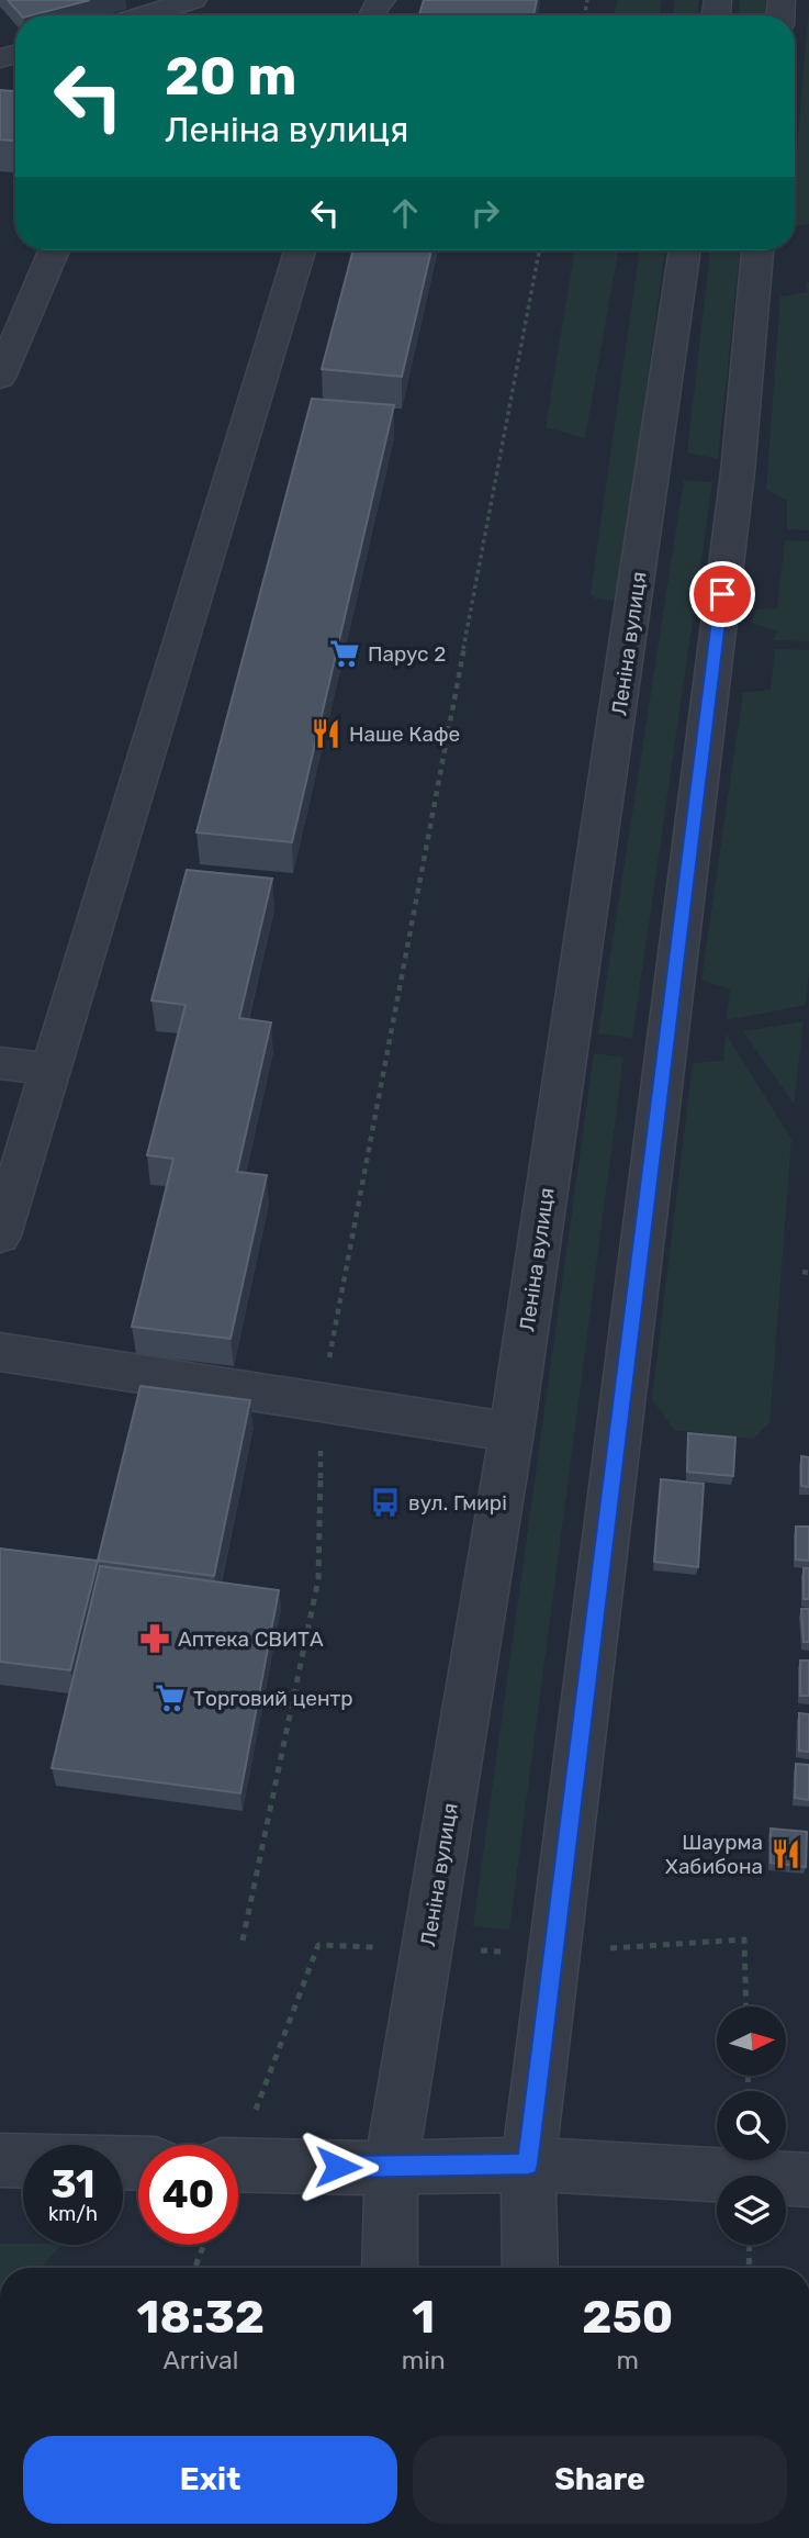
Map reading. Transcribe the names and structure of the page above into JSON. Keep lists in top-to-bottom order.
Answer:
{
  "streets": {
    "street": ["Леніна вулиця"]
  },
  "places": {
    "supermarket": ["Парус 2", "Торговий центр"],
    "restaurant": ["Наше Кафе", "Шаурма Хабибона"],
    "bus stop": ["вул. Гмирi"],
    "pharmacy": ["Аптека СВИТА"]
  },
  "north": "right",
  "page": {
    "turn": ["20 m", "Леніна вулиця"],
    "speed": "31 km/h",
    "limit": "40",
    "eta": [
      "18:32",
      "Arrival",
      "1",
      "min",
      "250",
      "m"
    ],
    "buttons": ["Exit", "Share"]
  }
}
